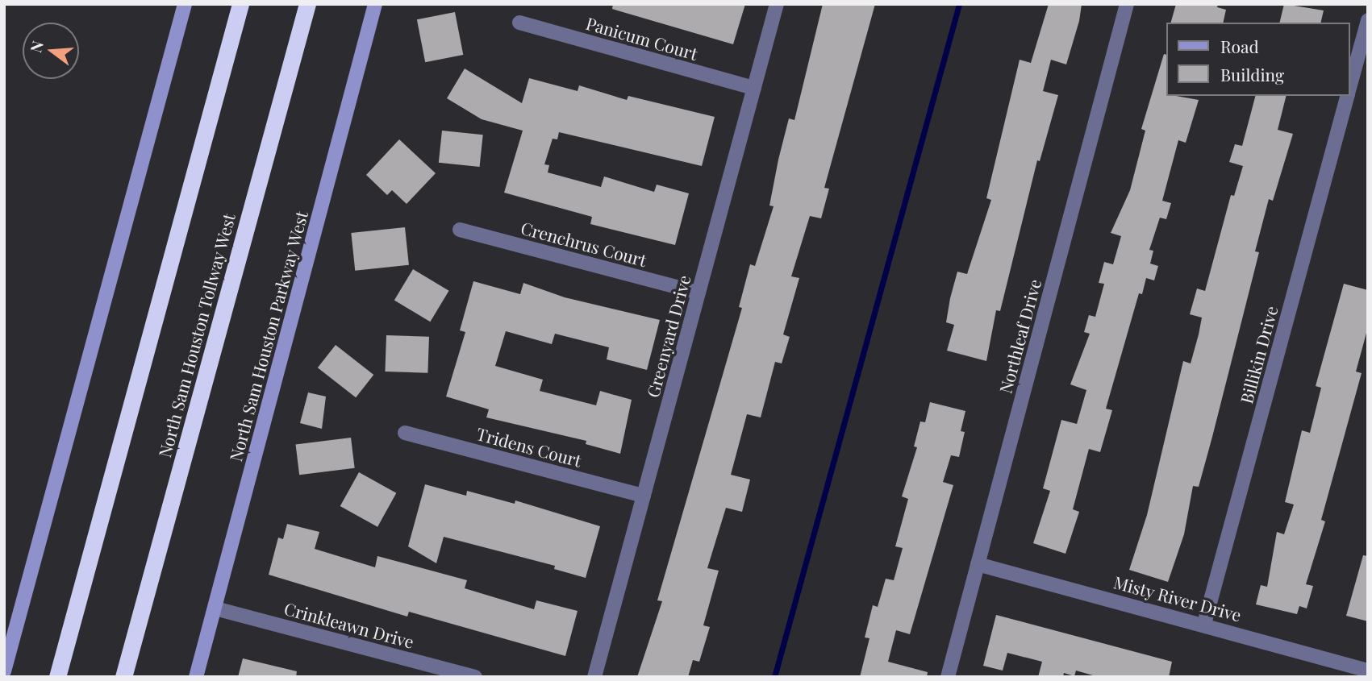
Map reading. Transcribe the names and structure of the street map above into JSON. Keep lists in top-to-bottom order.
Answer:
{
  "streets": {
    "highway": ["North Sam Houston Tollway West"],
    "main road": ["North Sam Houston Parkway West"],
    "street": [
      "Panicum Court",
      "Crenchrus Court",
      "Greenyard Drive",
      "Northleaf Drive",
      "Billikin Drive",
      "Tridens Court",
      "Misty River Drive",
      "Crinkleawn Drive"
    ]
  },
  "crossings": [
    ["Panicum Court", "Greenyard Drive"],
    ["Crenchrus Court", "Greenyard Drive"],
    ["North Sam Houston Parkway West", "Crinkleawn Drive"],
    ["Greenyard Drive", "Tridens Court"],
    ["Northleaf Drive", "Misty River Drive"],
    ["Billikin Drive", "Misty River Drive"]
  ],
  "legend": ["Road", "Building"],
  "north": "left"
}
